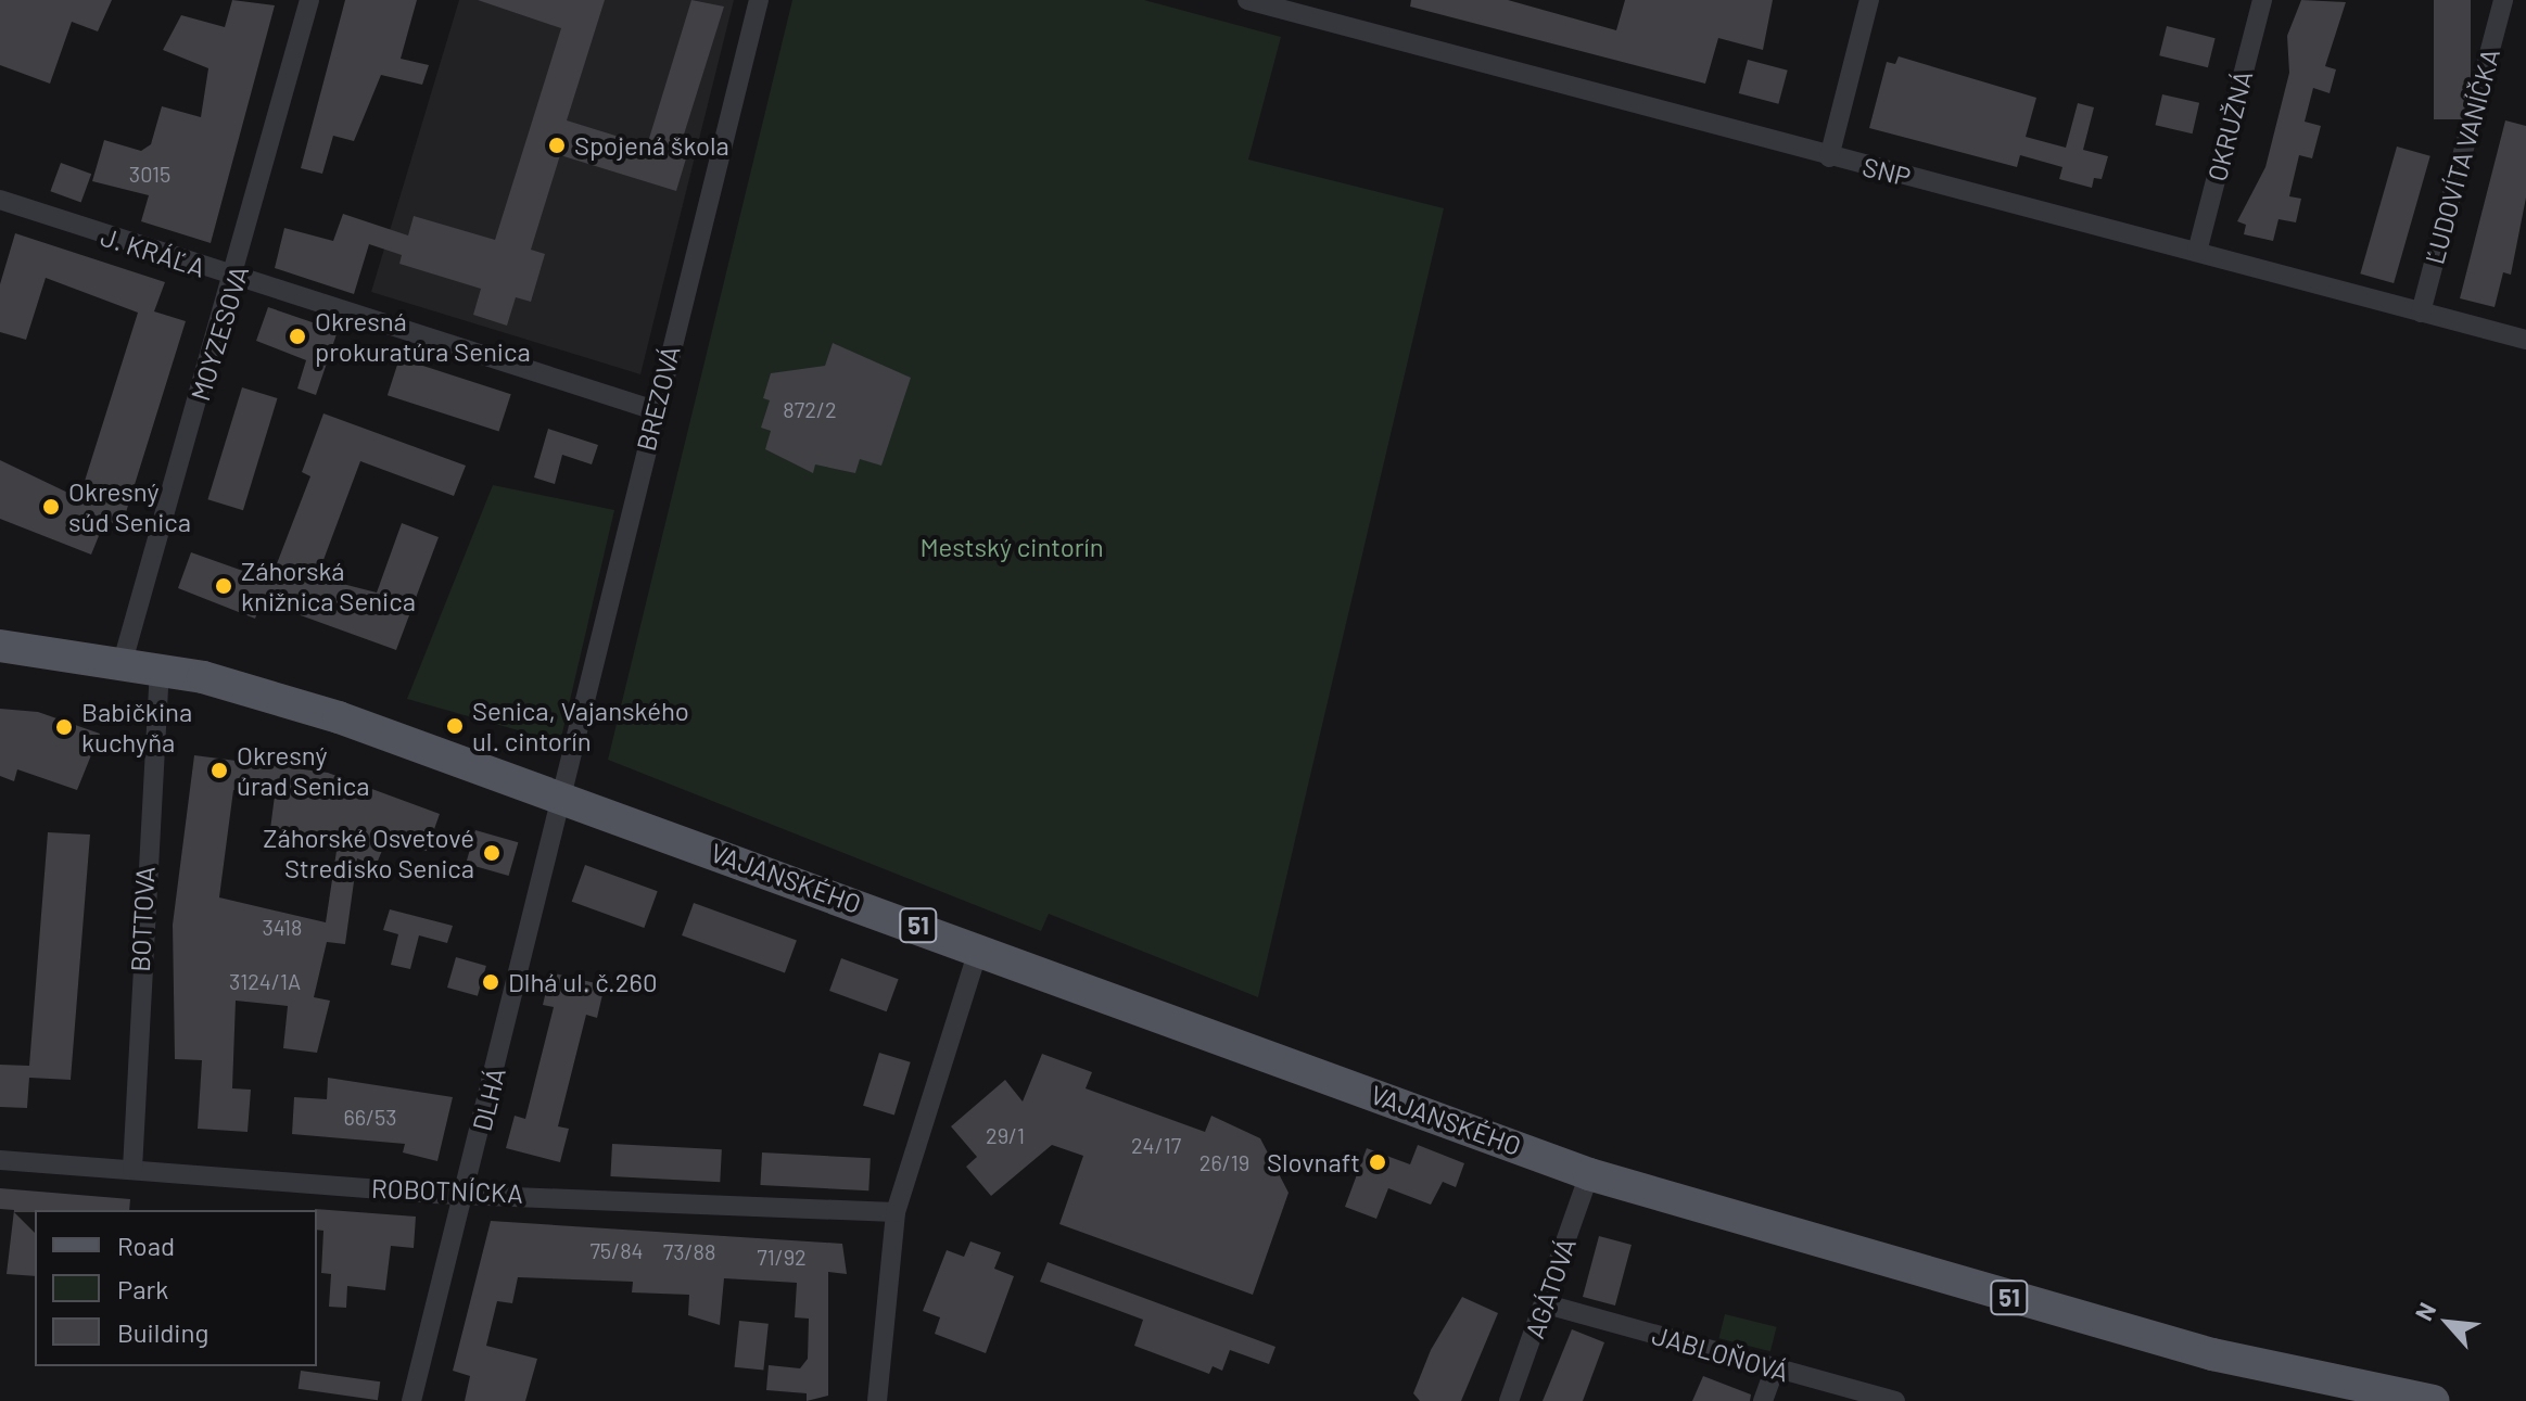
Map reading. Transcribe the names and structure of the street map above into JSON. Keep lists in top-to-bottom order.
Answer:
{
  "streets": {
    "main road": ["VAJANSKÉHO", "51"],
    "street": [
      "OKRUŽNÁ",
      "ĽUDOVÍTA VANÍČKA",
      "SNP",
      "J. KRÁĽA",
      "MOYZESOVA",
      "BREZOVÁ",
      "BOTTOVA",
      "DLHÁ",
      "ROBOTNÍCKA",
      "AGÁTOVÁ",
      "JABLOŇOVÁ"
    ]
  },
  "crossings": [
    ["OKRUŽNÁ", "SNP"],
    ["ĽUDOVÍTA VANÍČKA", "SNP"],
    ["J. KRÁĽA", "MOYZESOVA"],
    ["J. KRÁĽA", "BREZOVÁ"],
    ["MOYZESOVA", "VAJANSKÉHO"],
    ["MOYZESOVA", "51"],
    ["BREZOVÁ", "VAJANSKÉHO"],
    ["BREZOVÁ", "DLHÁ"],
    ["VAJANSKÉHO", "BOTTOVA"],
    ["VAJANSKÉHO", "51"],
    ["VAJANSKÉHO", "DLHÁ"],
    ["VAJANSKÉHO", "AGÁTOVÁ"],
    ["BOTTOVA", "ROBOTNÍCKA"],
    ["51", "AGÁTOVÁ"],
    ["DLHÁ", "ROBOTNÍCKA"],
    ["AGÁTOVÁ", "JABLOŇOVÁ"]
  ],
  "parks": ["Mestský cintorín"],
  "places": [
    "Spojená škola",
    "Okresná prokuratúra Senica",
    "Okresný súd Senica",
    "Záhorská knižnica Senica",
    "Senica, Vajanského ul. cintorín",
    "Babičkina kuchyňa",
    "Okresný úrad Senica",
    "Záhorské Osvetové Stredisko Senica",
    "Dlhá ul. č.260",
    "Slovnaft"
  ],
  "house_numbers": [
    "3015",
    "872/2",
    "3418",
    "3124/1A",
    "66/53",
    "29/1",
    "24/17",
    "26/19",
    "75/84",
    "73/88",
    "71/92"
  ],
  "legend": ["Road", "Park", "Building"],
  "north": "top left"
}
